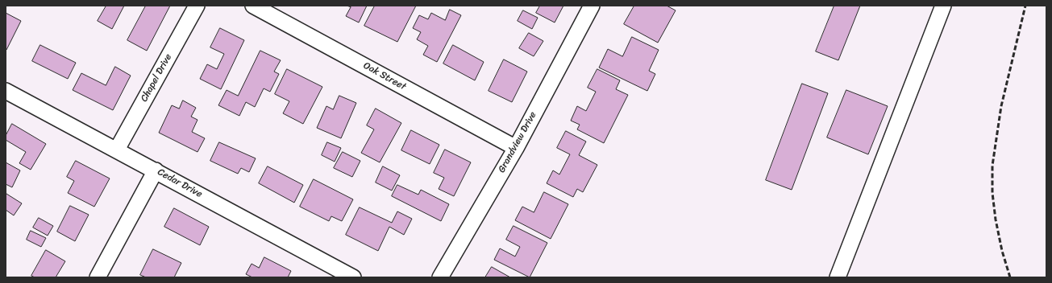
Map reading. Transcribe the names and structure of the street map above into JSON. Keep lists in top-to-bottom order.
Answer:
{
  "streets": {
    "street": [
      "Oak Street",
      "Chapel Drive",
      "Grandview Drive",
      "Cedar Drive"
    ]
  },
  "crossings": [
    ["Oak Street", "Grandview Drive"],
    ["Chapel Drive", "Cedar Drive"]
  ]
}
